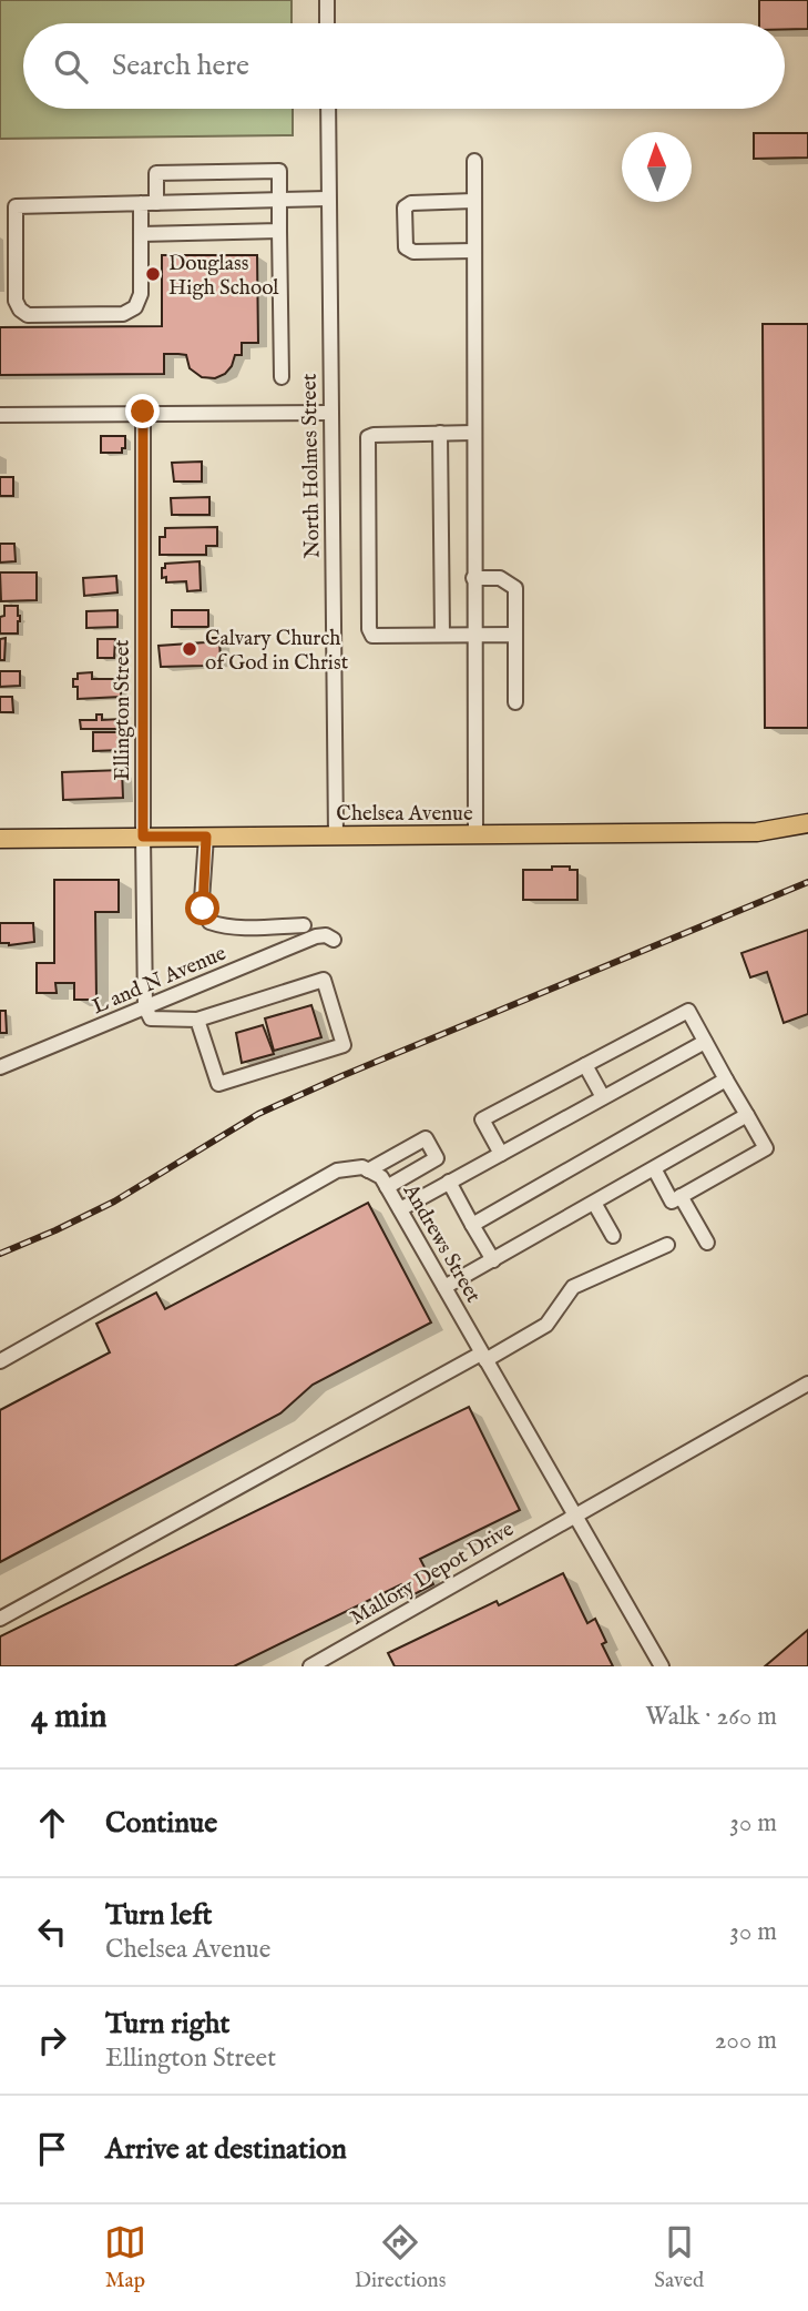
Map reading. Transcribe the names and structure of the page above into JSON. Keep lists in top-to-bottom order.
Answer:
{
  "streets": {
    "main road": ["Chelsea Avenue"],
    "street": [
      "North Holmes Street",
      "Ellington Street",
      "L and N Avenue",
      "Andrews Street",
      "Mallory Depot Drive"
    ]
  },
  "crossings": [
    ["North Holmes Street", "Chelsea Avenue"],
    ["Ellington Street", "Chelsea Avenue"],
    ["Ellington Street", "L and N Avenue"],
    ["Andrews Street", "Mallory Depot Drive"]
  ],
  "places": ["Douglass High School", "Calvary Church of God in Christ"],
  "north": "top",
  "page": {
    "search": "Search here",
    "heading": ["4 min", "Walk · 260 m"],
    "list": [
      ["Continue", "30 m"],
      ["Turn left", "Chelsea Avenue", "30 m"],
      ["Turn right", "Ellington Street", "200 m"],
      "Arrive at destination"
    ],
    "nav": ["Map", "Directions", "Saved"]
  }
}
